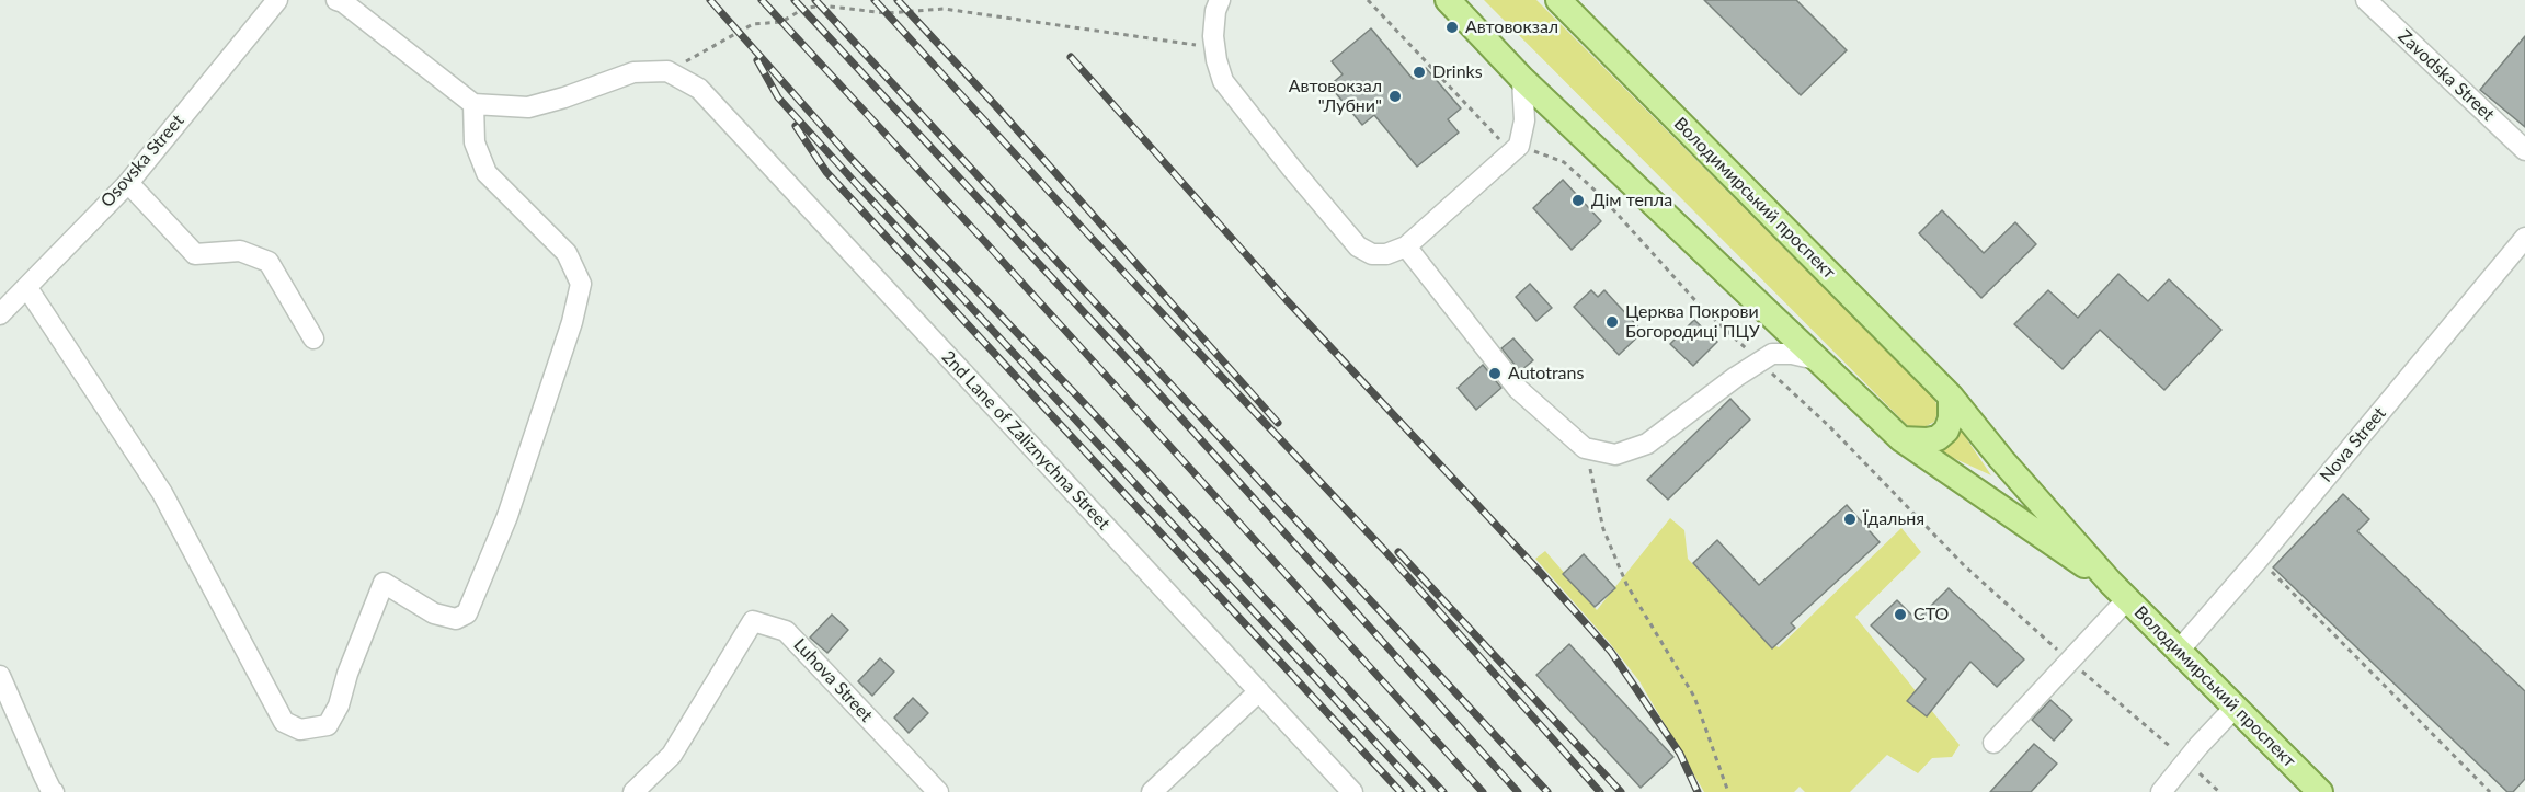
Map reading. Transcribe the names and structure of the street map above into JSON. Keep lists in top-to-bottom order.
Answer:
{
  "streets": {
    "main road": ["Володимирський проспект"],
    "street": [
      "Zavodska Street",
      "Osovska Street",
      "2nd Lane of Zaliznychna Street",
      "Nova Street",
      "Luhova Street"
    ]
  },
  "crossings": [
    ["Володимирський проспект", "Nova Street"]
  ],
  "places": [
    "Автовокзал",
    "Drinks",
    "Автовокзал \"Лубни\"",
    "Дім тепла",
    "Церква Покрови Богородиці ПЦУ",
    "Autotrans",
    "Їдальня",
    "СТО"
  ]
}
